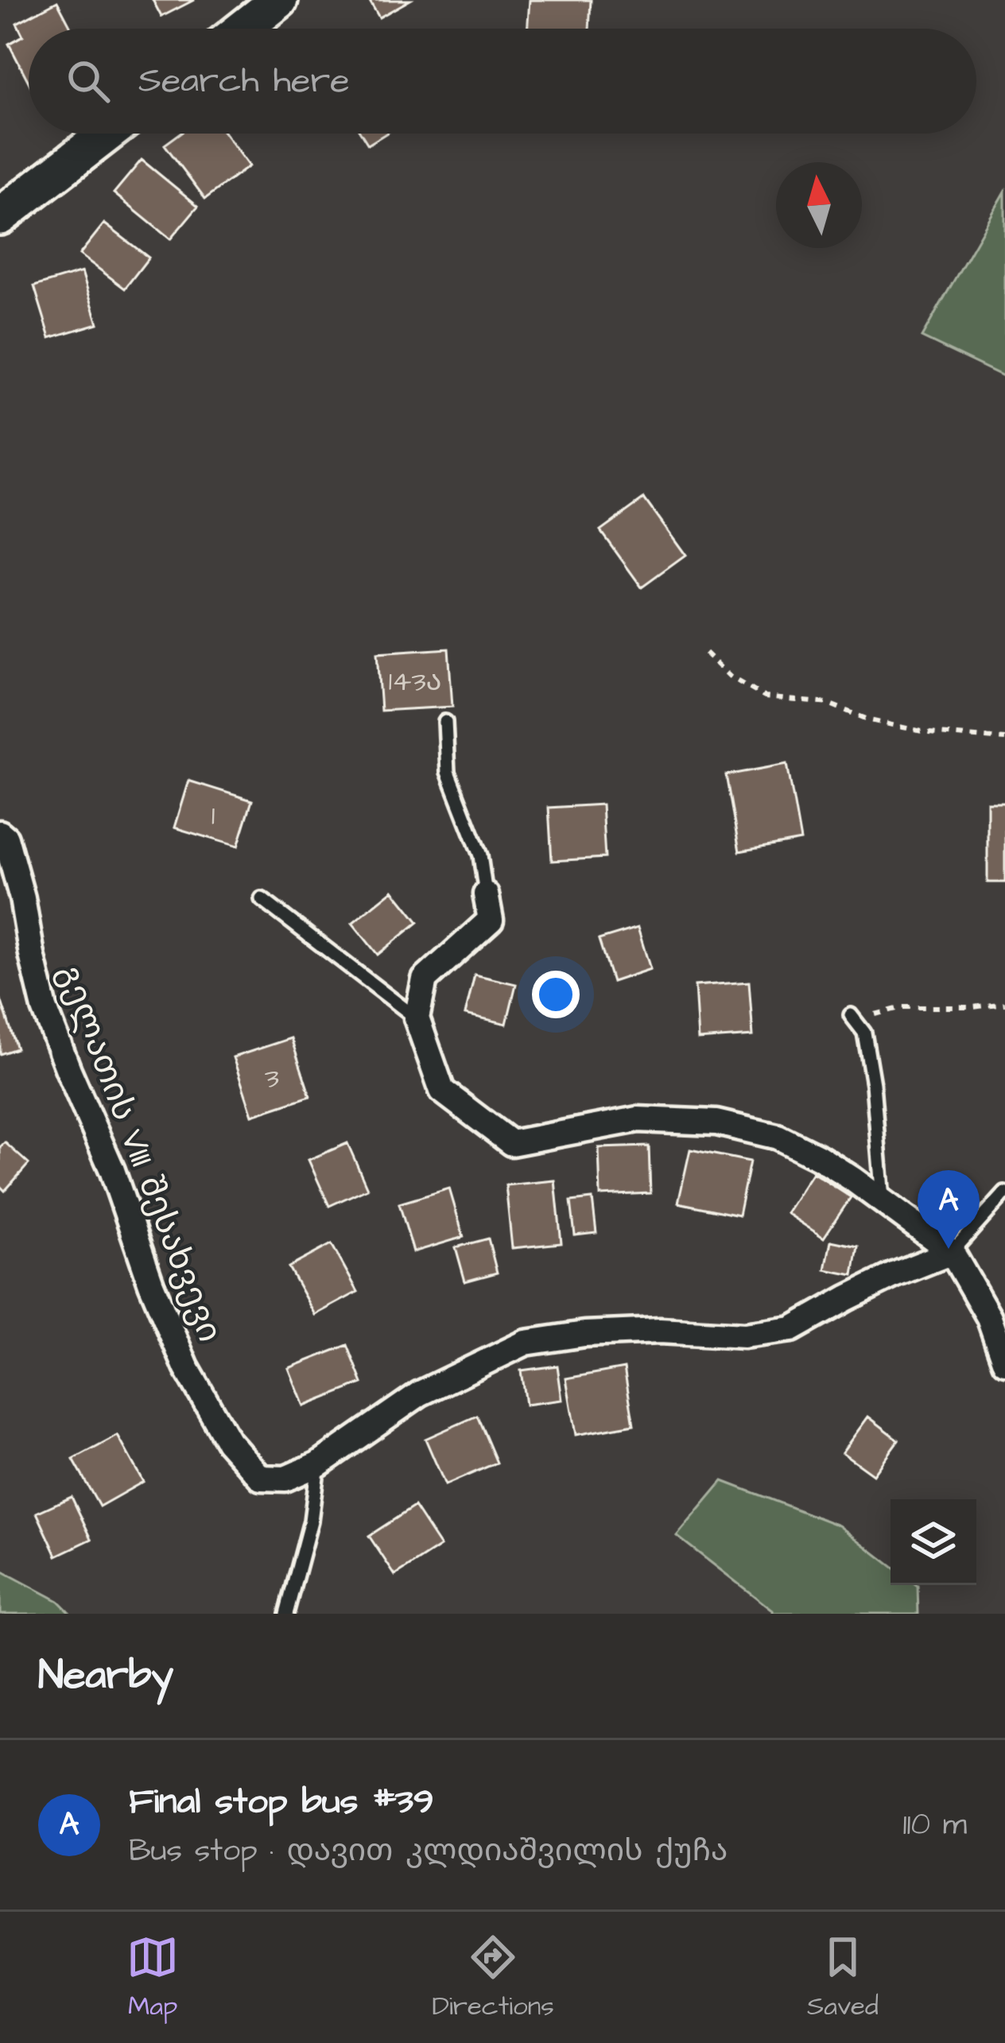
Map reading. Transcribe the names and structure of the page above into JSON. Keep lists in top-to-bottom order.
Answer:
{
  "streets": {
    "street": ["გელათის VIII შესახვევი"]
  },
  "house_numbers": ["143ა", "1", "3"],
  "north": "top",
  "page": {
    "search": "Search here",
    "pins": "A",
    "heading": "Nearby",
    "list": [
      {
        "mark": "A",
        "name": "Final stop bus #39",
        "note": "Bus stop · დავით კლდიაშვილის ქუჩა",
        "value": "110 m"
      }
    ],
    "nav": ["Map", "Directions", "Saved"]
  }
}
